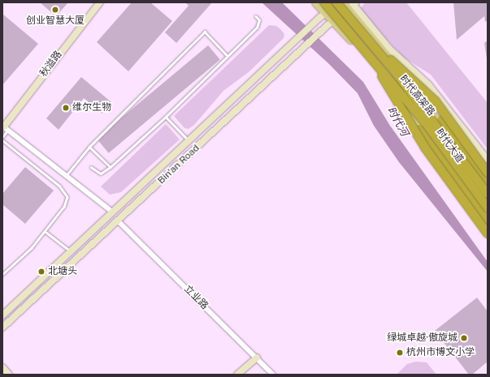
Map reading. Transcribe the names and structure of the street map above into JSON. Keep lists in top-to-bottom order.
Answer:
{
  "streets": {
    "highway": ["时代高架路"],
    "main road": ["秋溢路", "时代大道", "Bin'an Road"],
    "street": ["立业路"]
  },
  "crossings": [
    ["时代高架路", "Bin'an Road"],
    ["时代大道", "Bin'an Road"],
    ["Bin'an Road", "立业路"]
  ],
  "water": ["时代河"],
  "places": [
    "创业智慧大厦",
    "维尔生物",
    "北塘头",
    "绿城卓越·傲旋城",
    "杭州市博文小学"
  ]
}
